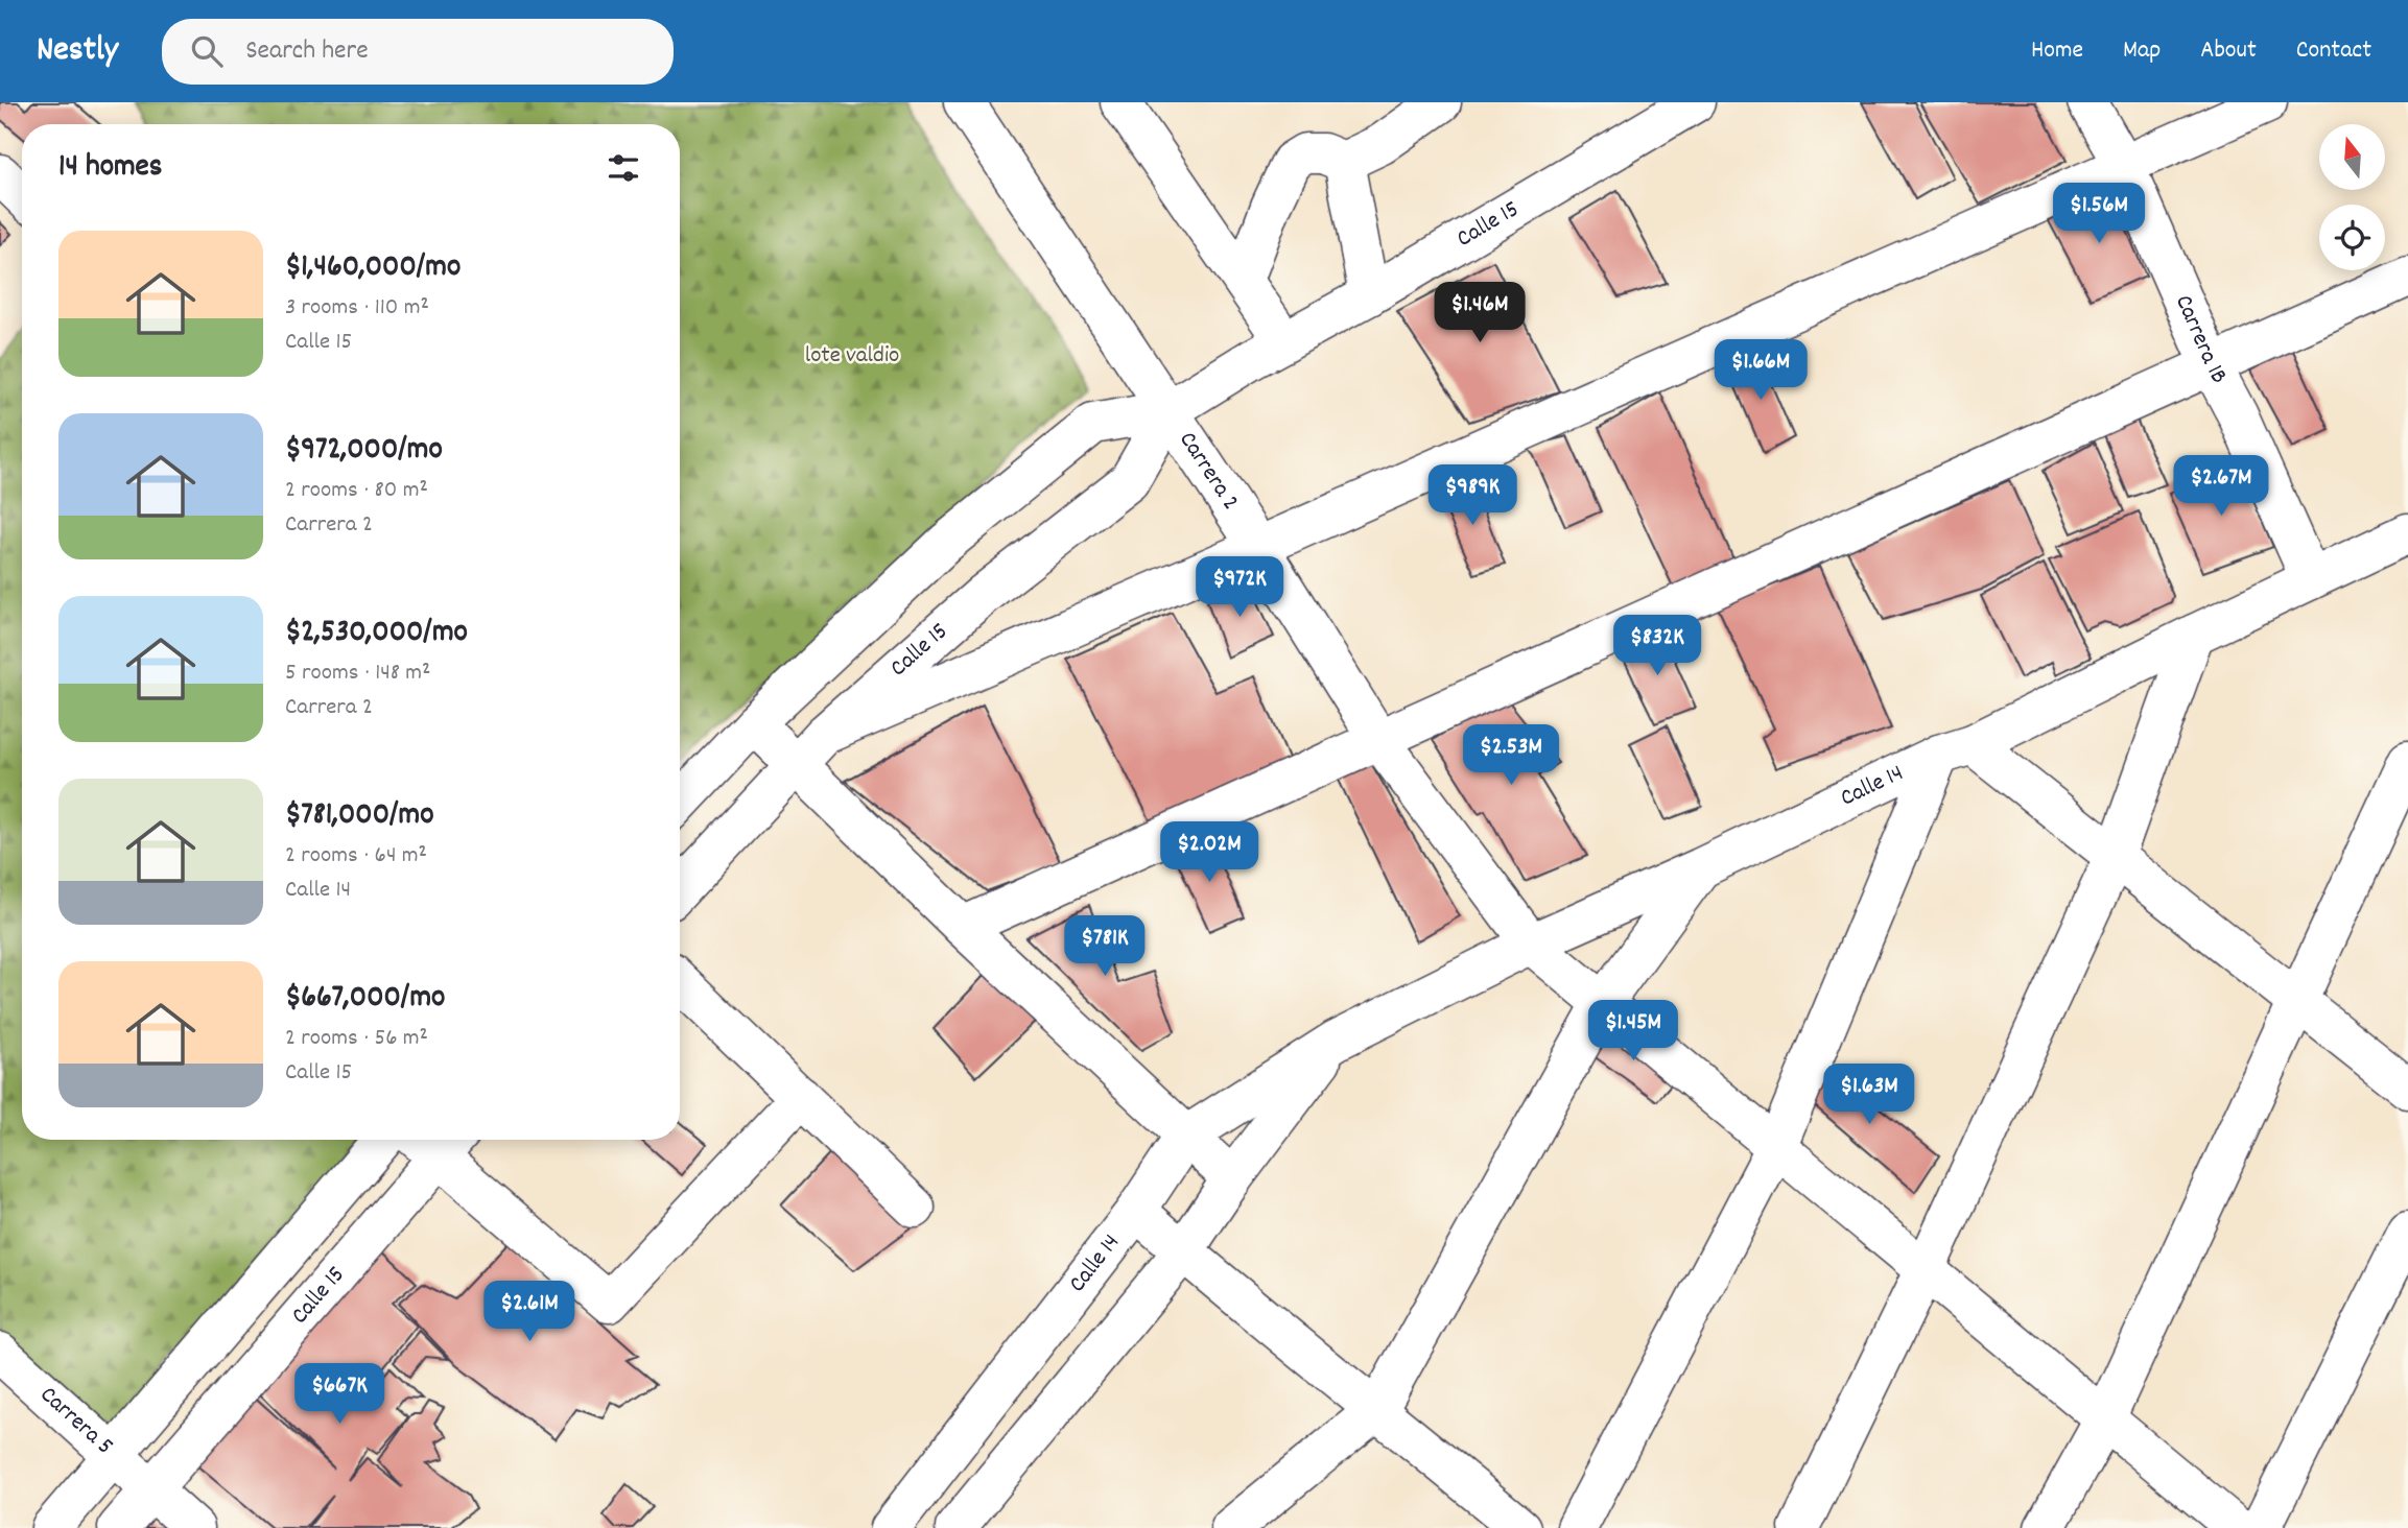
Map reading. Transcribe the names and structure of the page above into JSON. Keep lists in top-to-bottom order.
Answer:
{
  "streets": {
    "street": [
      "Calle 15",
      "Carrera 1B",
      "Carrera 2",
      "Calle 14",
      "Carrera 5"
    ]
  },
  "crossings": [
    ["Calle 15", "Carrera 2"],
    ["Calle 15", "Carrera 5"],
    ["Carrera 1B", "Calle 14"],
    ["Carrera 2", "Calle 14"]
  ],
  "parks": ["lote valdio"],
  "north": "top",
  "page": {
    "header": "Nestly",
    "search": "Search here",
    "nav": [
      "Home",
      "Map",
      "About",
      "Contact"
    ],
    "heading": "14 homes",
    "price": [
      "$1.56M",
      "$1.46M",
      "$1.66M",
      "$2.67M",
      "$989K",
      "$972K",
      "$832K",
      "$2.53M",
      "$2.02M",
      "$781K",
      "$1.45M",
      "$1.63M",
      "$2.61M",
      "$667K"
    ],
    "list": [
      {
        "name": "$1,460,000/mo",
        "note": "3 rooms · 110 m² · Calle 15"
      },
      {
        "name": "$972,000/mo",
        "note": "2 rooms · 80 m² · Carrera 2"
      },
      {
        "name": "$2,530,000/mo",
        "note": "5 rooms · 148 m² · Carrera 2"
      },
      {
        "name": "$781,000/mo",
        "note": "2 rooms · 64 m² · Calle 14"
      },
      {
        "name": "$667,000/mo",
        "note": "2 rooms · 56 m² · Calle 15"
      }
    ]
  }
}
